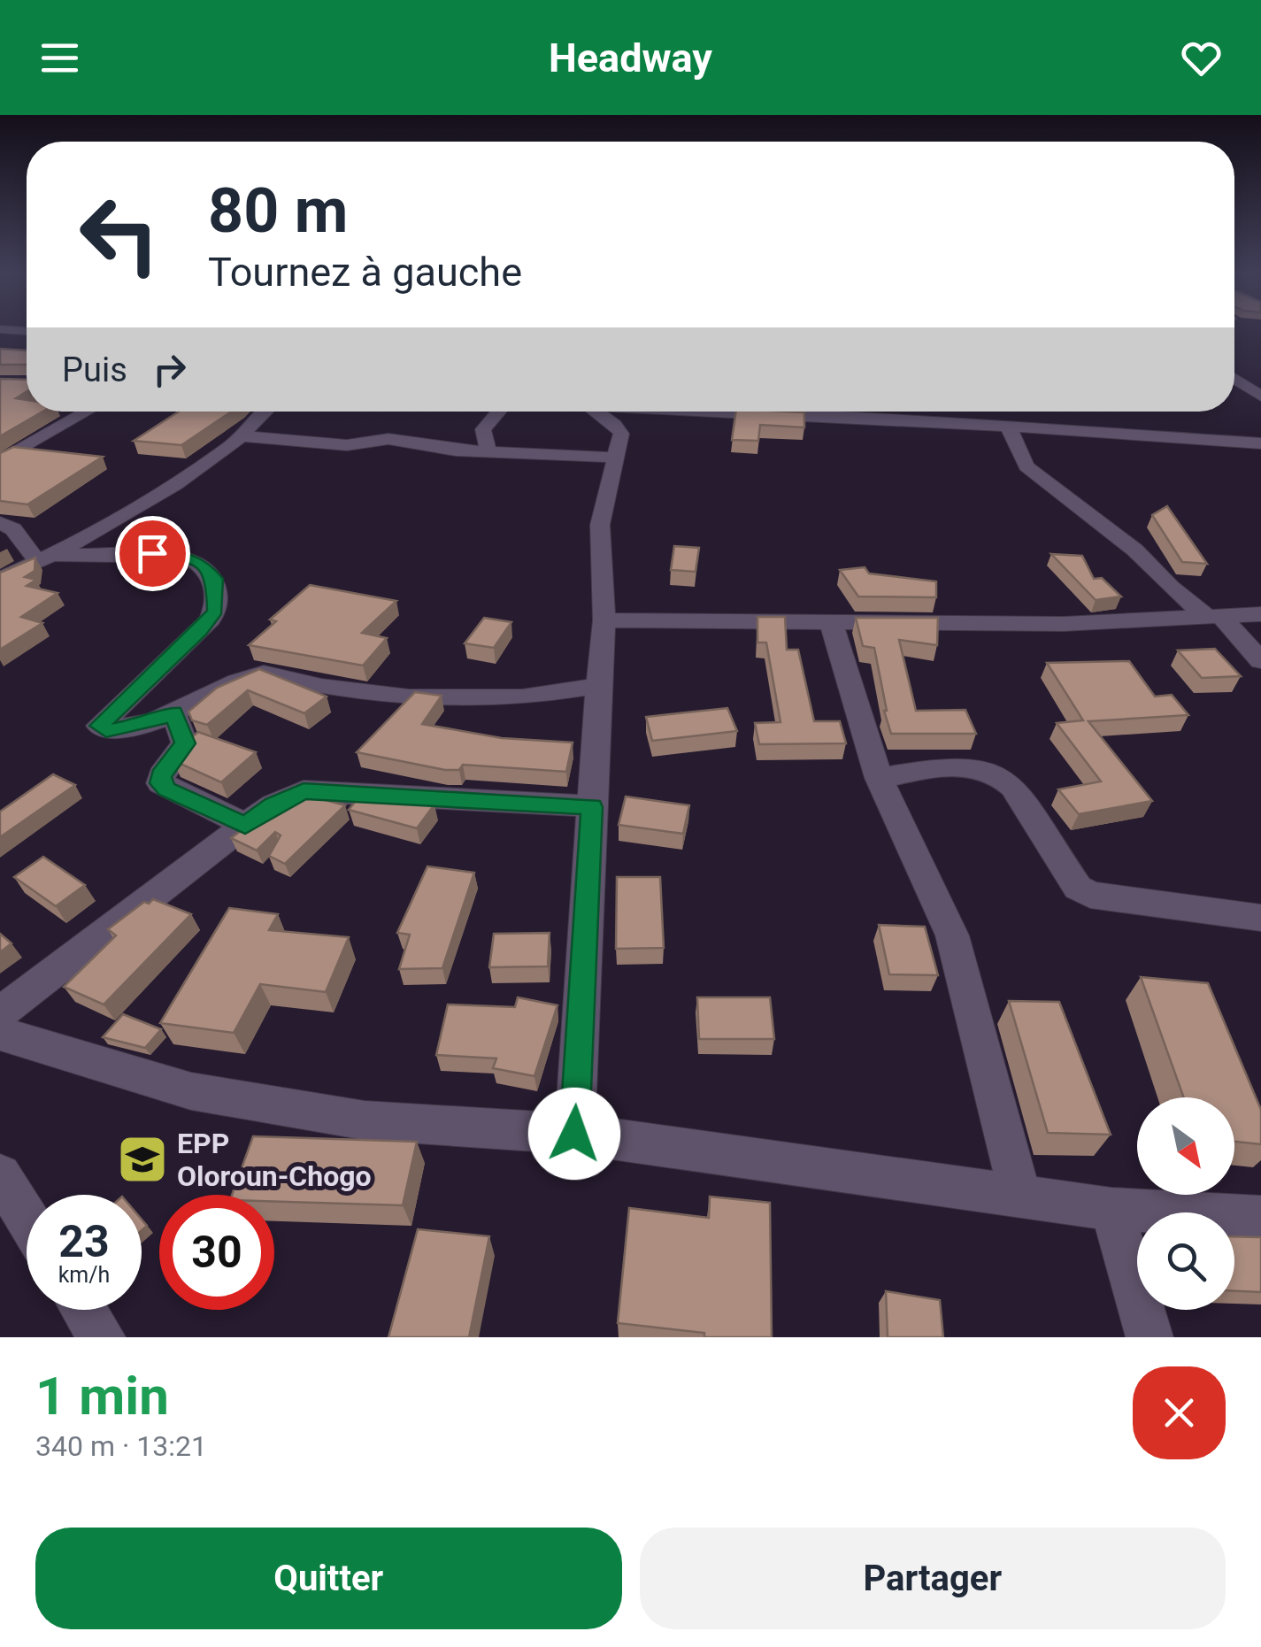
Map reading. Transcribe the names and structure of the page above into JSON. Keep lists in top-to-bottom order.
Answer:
{
  "places": {
    "school or university": ["EPP Oloroun-Chogo"]
  },
  "north": "bottom right",
  "page": {
    "header": "Headway",
    "turn": ["80 m", "Tournez à gauche"],
    "then": "Puis",
    "speed": "23 km/h",
    "limit": "30",
    "heading": ["1 min", "340 m · 13:21"],
    "buttons": ["Quitter", "Partager"]
  }
}
